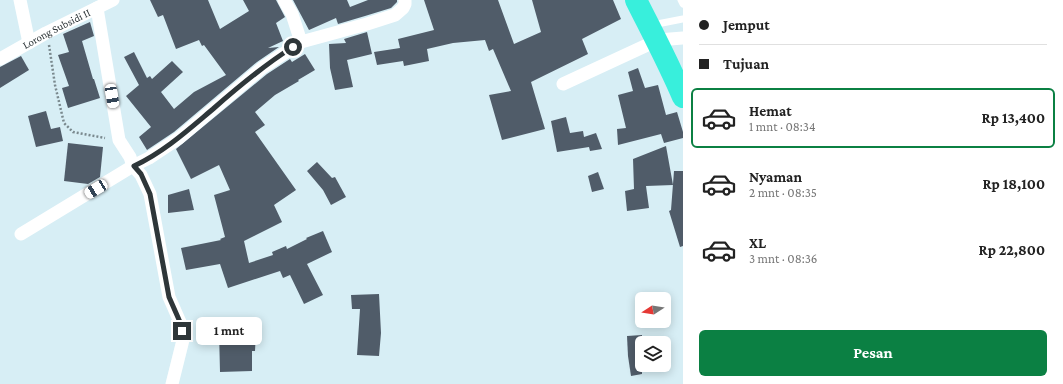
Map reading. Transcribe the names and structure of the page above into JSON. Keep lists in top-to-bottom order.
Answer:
{
  "streets": {
    "street": ["Lorong Subsidi II"]
  },
  "north": "left",
  "page": {
    "banner": ["Jemput", "Tujuan"],
    "list": [
      {
        "name": "Hemat",
        "note": "1 mnt · 08:34",
        "value": "Rp 13,400"
      },
      {
        "name": "Nyaman",
        "note": "2 mnt · 08:35",
        "value": "Rp 18,100"
      },
      {
        "name": "XL",
        "note": "3 mnt · 08:36",
        "value": "Rp 22,800"
      }
    ],
    "bubble": "1 mnt",
    "buttons": "Pesan"
  }
}
